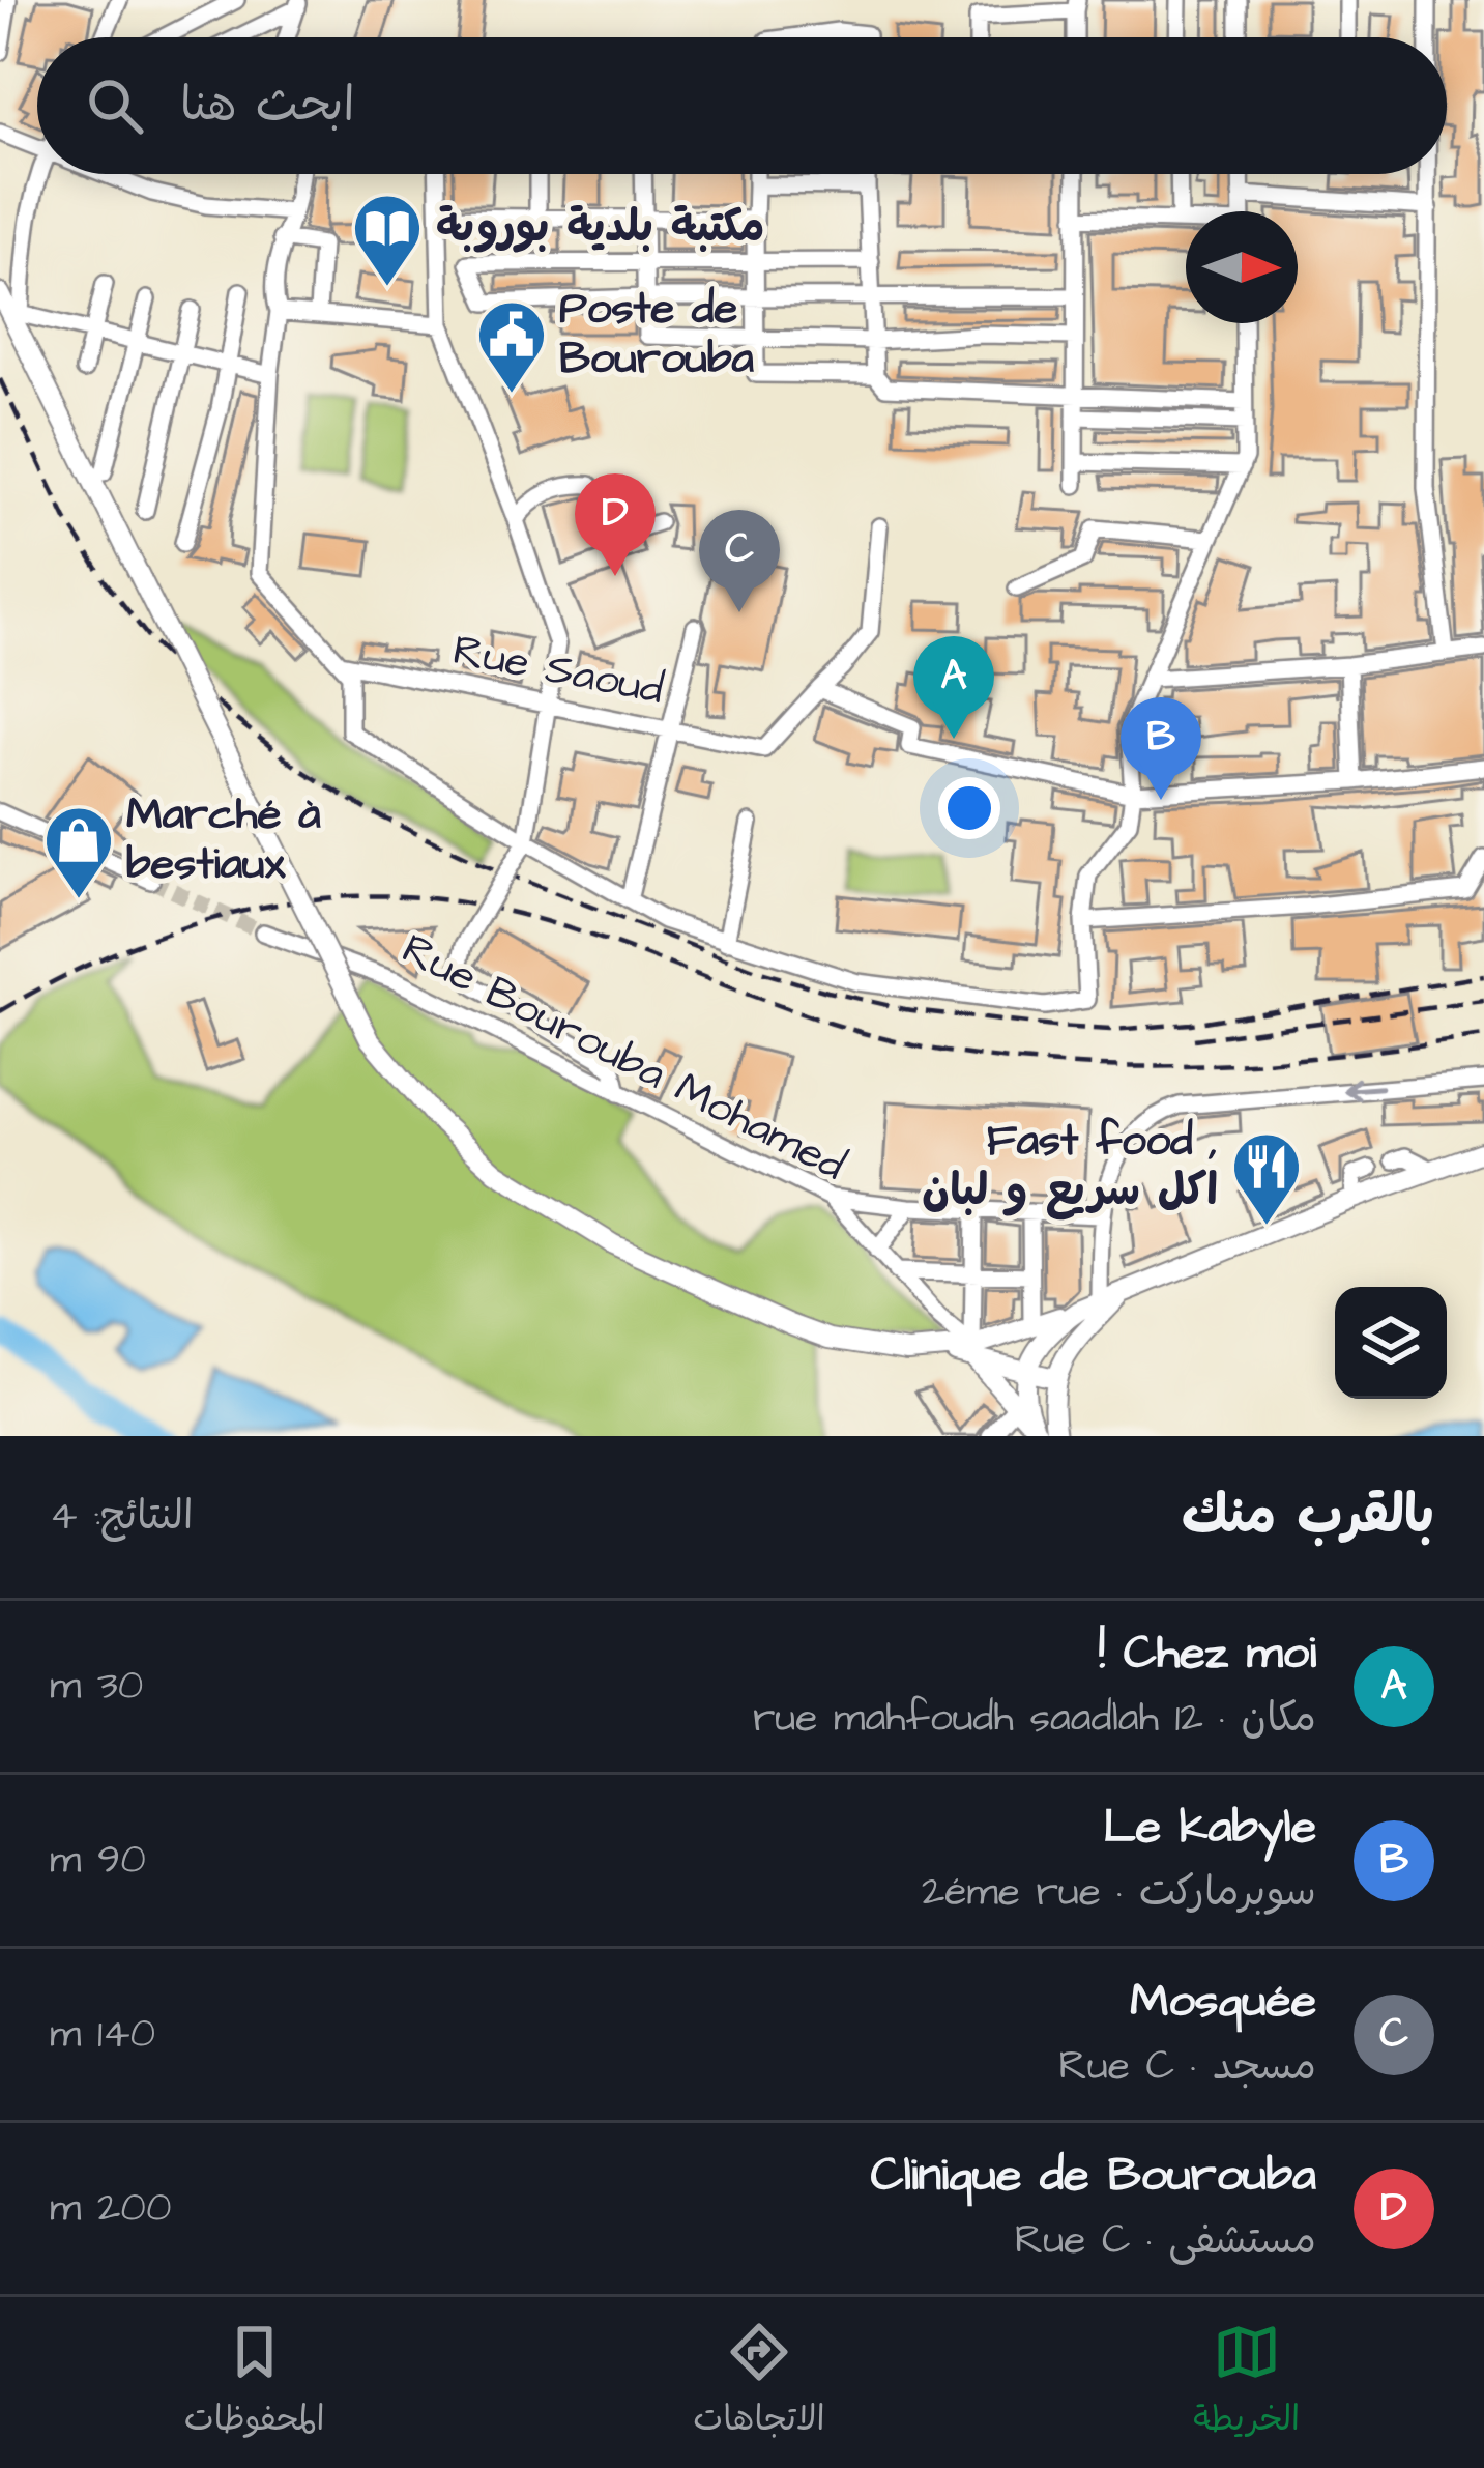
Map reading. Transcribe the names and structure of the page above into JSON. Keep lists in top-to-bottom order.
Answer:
{
  "streets": {
    "street": ["Rue Saoud", "Rue Bourouba Mohamed"]
  },
  "places": {
    "library": ["مكتبة بلدية بوروبة"],
    "public building": ["Poste de Bourouba"],
    "shop": ["Marché à bestiaux"],
    "restaurant": ["Fast food , اكل سريع و لبان"]
  },
  "north": "right",
  "page": {
    "search": "ابحث هنا",
    "pins": [
      "D",
      "C",
      "A",
      "B"
    ],
    "heading": ["بالقرب منك", "النتائج: 4"],
    "list": [
      {
        "mark": "A",
        "name": "Chez moi !",
        "note": "مكان · 12 rue mahfoudh saadlah",
        "value": "30 m"
      },
      {
        "mark": "B",
        "name": "Le kabyle",
        "note": "سوبرماركت · 2éme rue",
        "value": "90 m"
      },
      {
        "mark": "C",
        "name": "Mosquée",
        "note": "مسجد · Rue C",
        "value": "140 m"
      },
      {
        "mark": "D",
        "name": "Clinique de Bourouba",
        "note": "مستشفى · Rue C",
        "value": "200 m"
      }
    ],
    "nav": ["الخريطة", "الاتجاهات", "المحفوظات"]
  }
}
